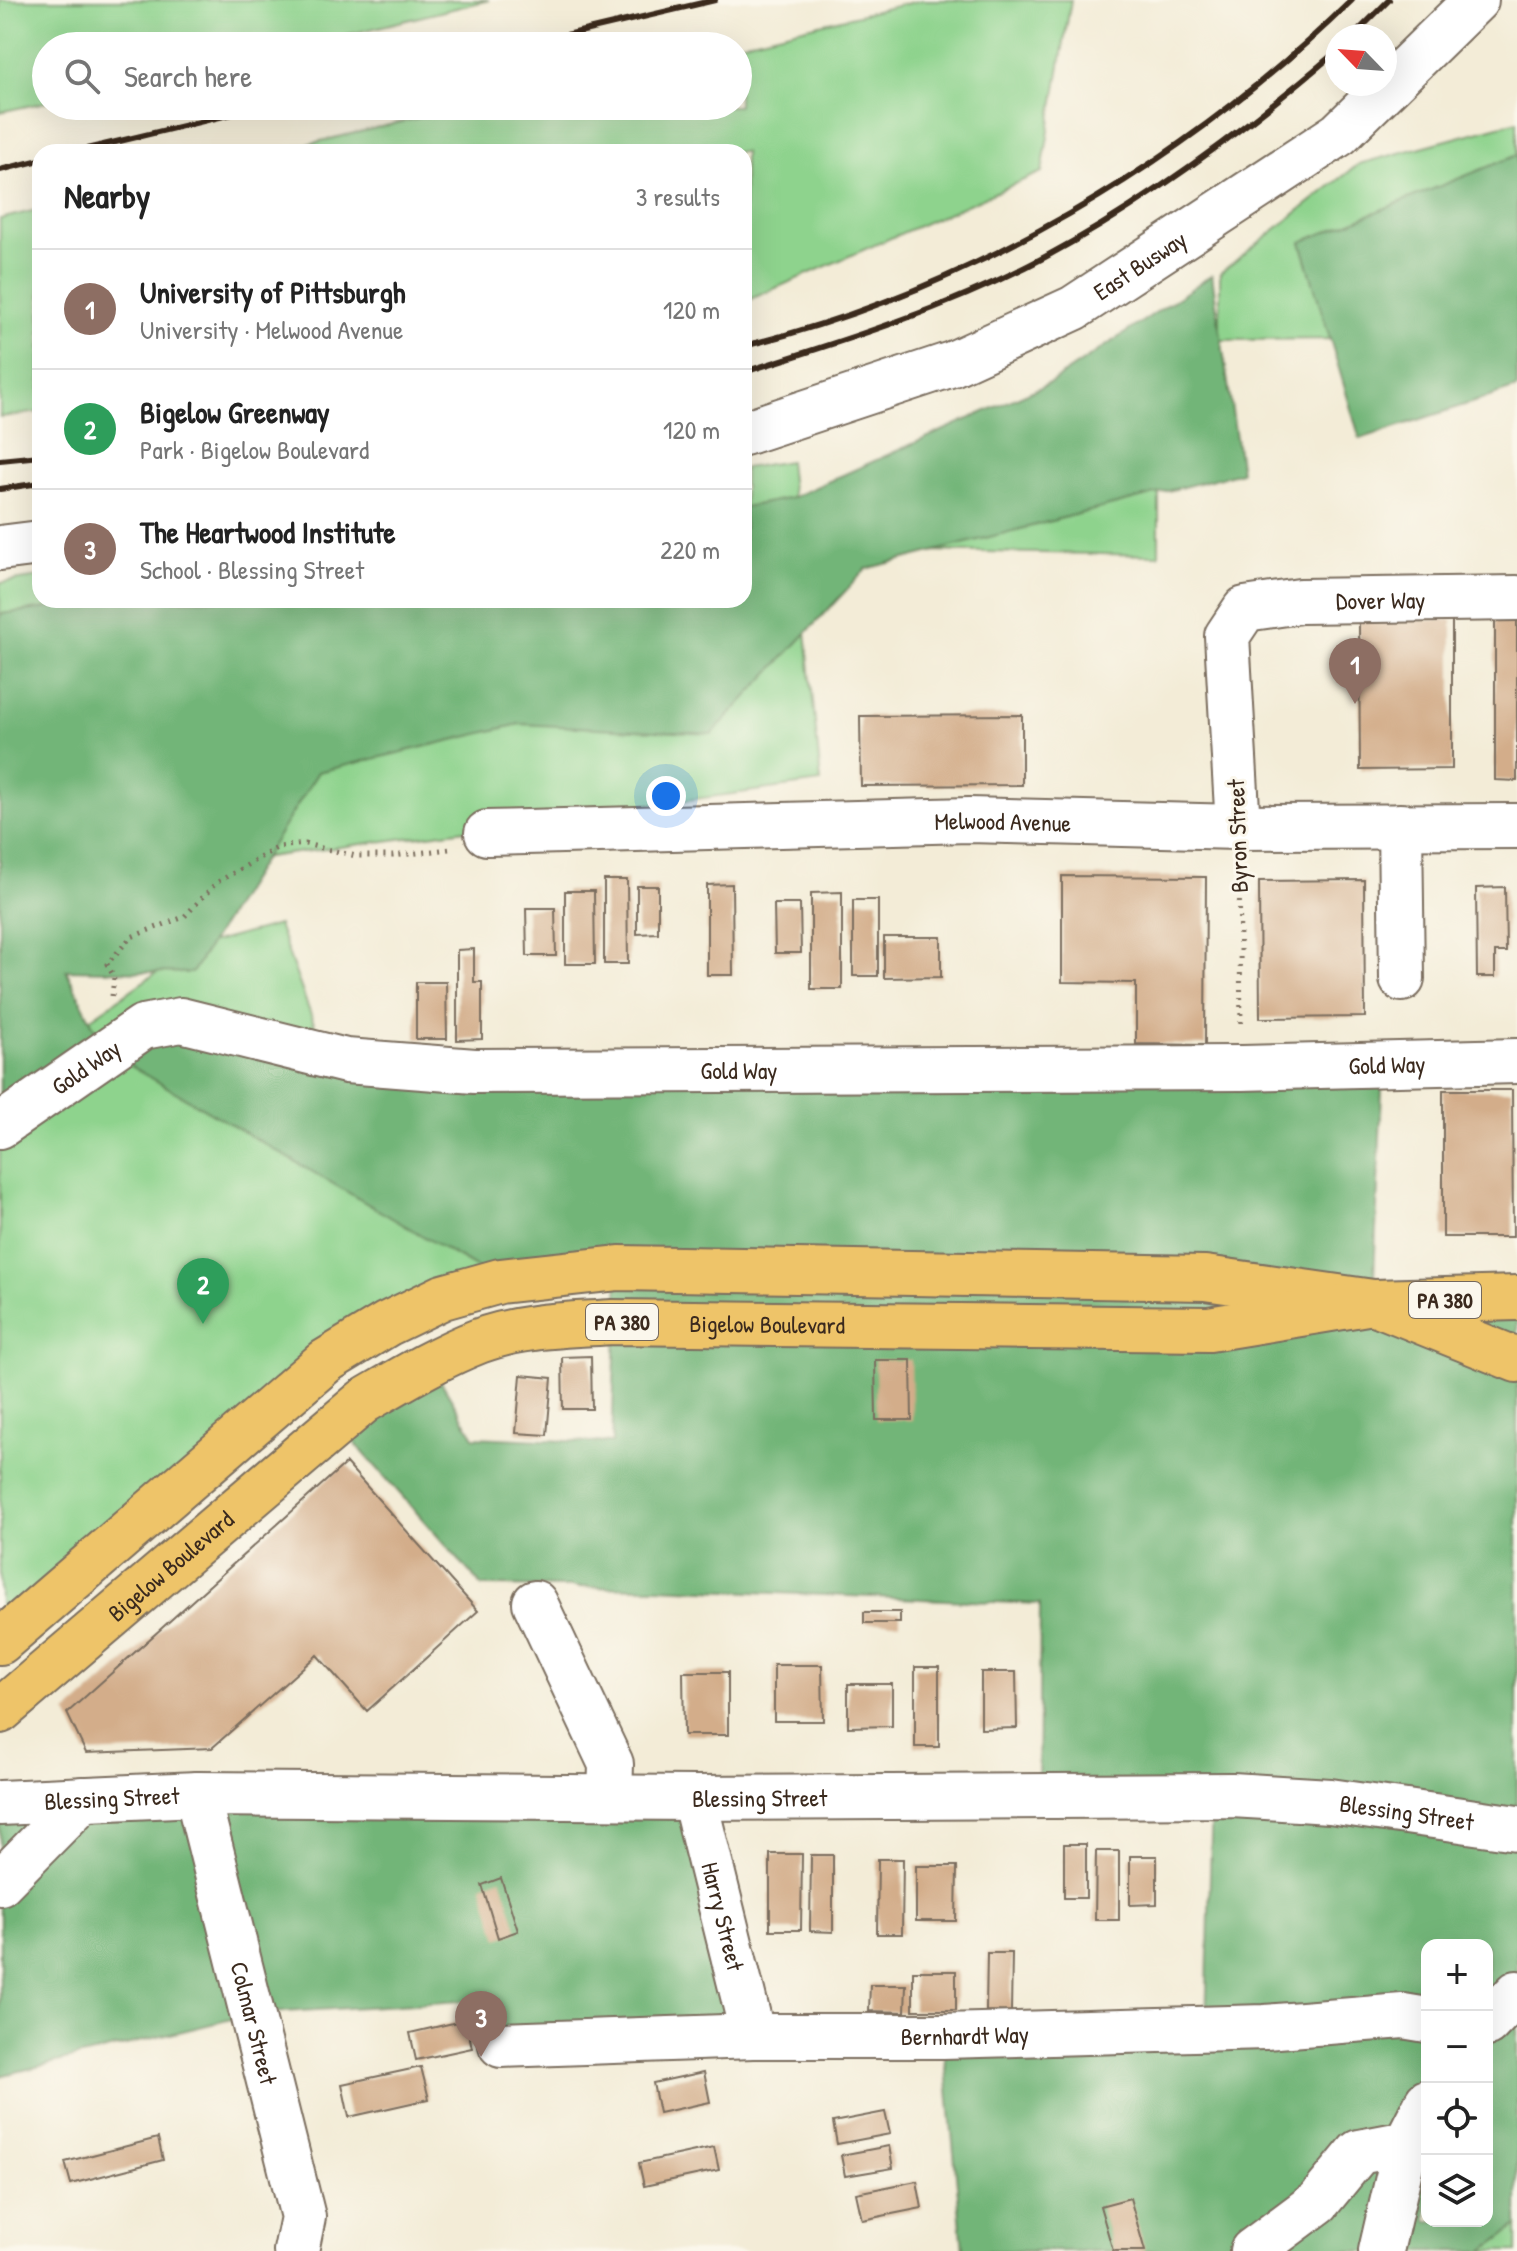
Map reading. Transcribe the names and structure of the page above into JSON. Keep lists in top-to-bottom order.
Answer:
{
  "streets": {
    "main road": ["PA 380", "Bigelow Boulevard"],
    "street": [
      "East Busway",
      "Dover Way",
      "Melwood Avenue",
      "Byron Street",
      "Gold Way",
      "Blessing Street",
      "Harry Street",
      "Colmar Street",
      "Bernhardt Way"
    ]
  },
  "crossings": [
    ["Dover Way", "Byron Street"],
    ["Melwood Avenue", "Byron Street"],
    ["Byron Street", "Gold Way"],
    ["PA 380", "Bigelow Boulevard"],
    ["Blessing Street", "Harry Street"],
    ["Blessing Street", "Colmar Street"],
    ["Harry Street", "Bernhardt Way"]
  ],
  "north": "top left",
  "page": {
    "search": "Search here",
    "heading": ["Nearby", "3 results"],
    "list": [
      {
        "mark": "1",
        "name": "University of Pittsburgh",
        "note": "University · Melwood Avenue",
        "value": "120 m"
      },
      {
        "mark": "2",
        "name": "Bigelow Greenway",
        "note": "Park · Bigelow Boulevard",
        "value": "120 m"
      },
      {
        "mark": "3",
        "name": "The Heartwood Institute",
        "note": "School · Blessing Street",
        "value": "220 m"
      }
    ],
    "pins": ["1", "2", "3"],
    "map_buttons": ["+", "−"]
  }
}
